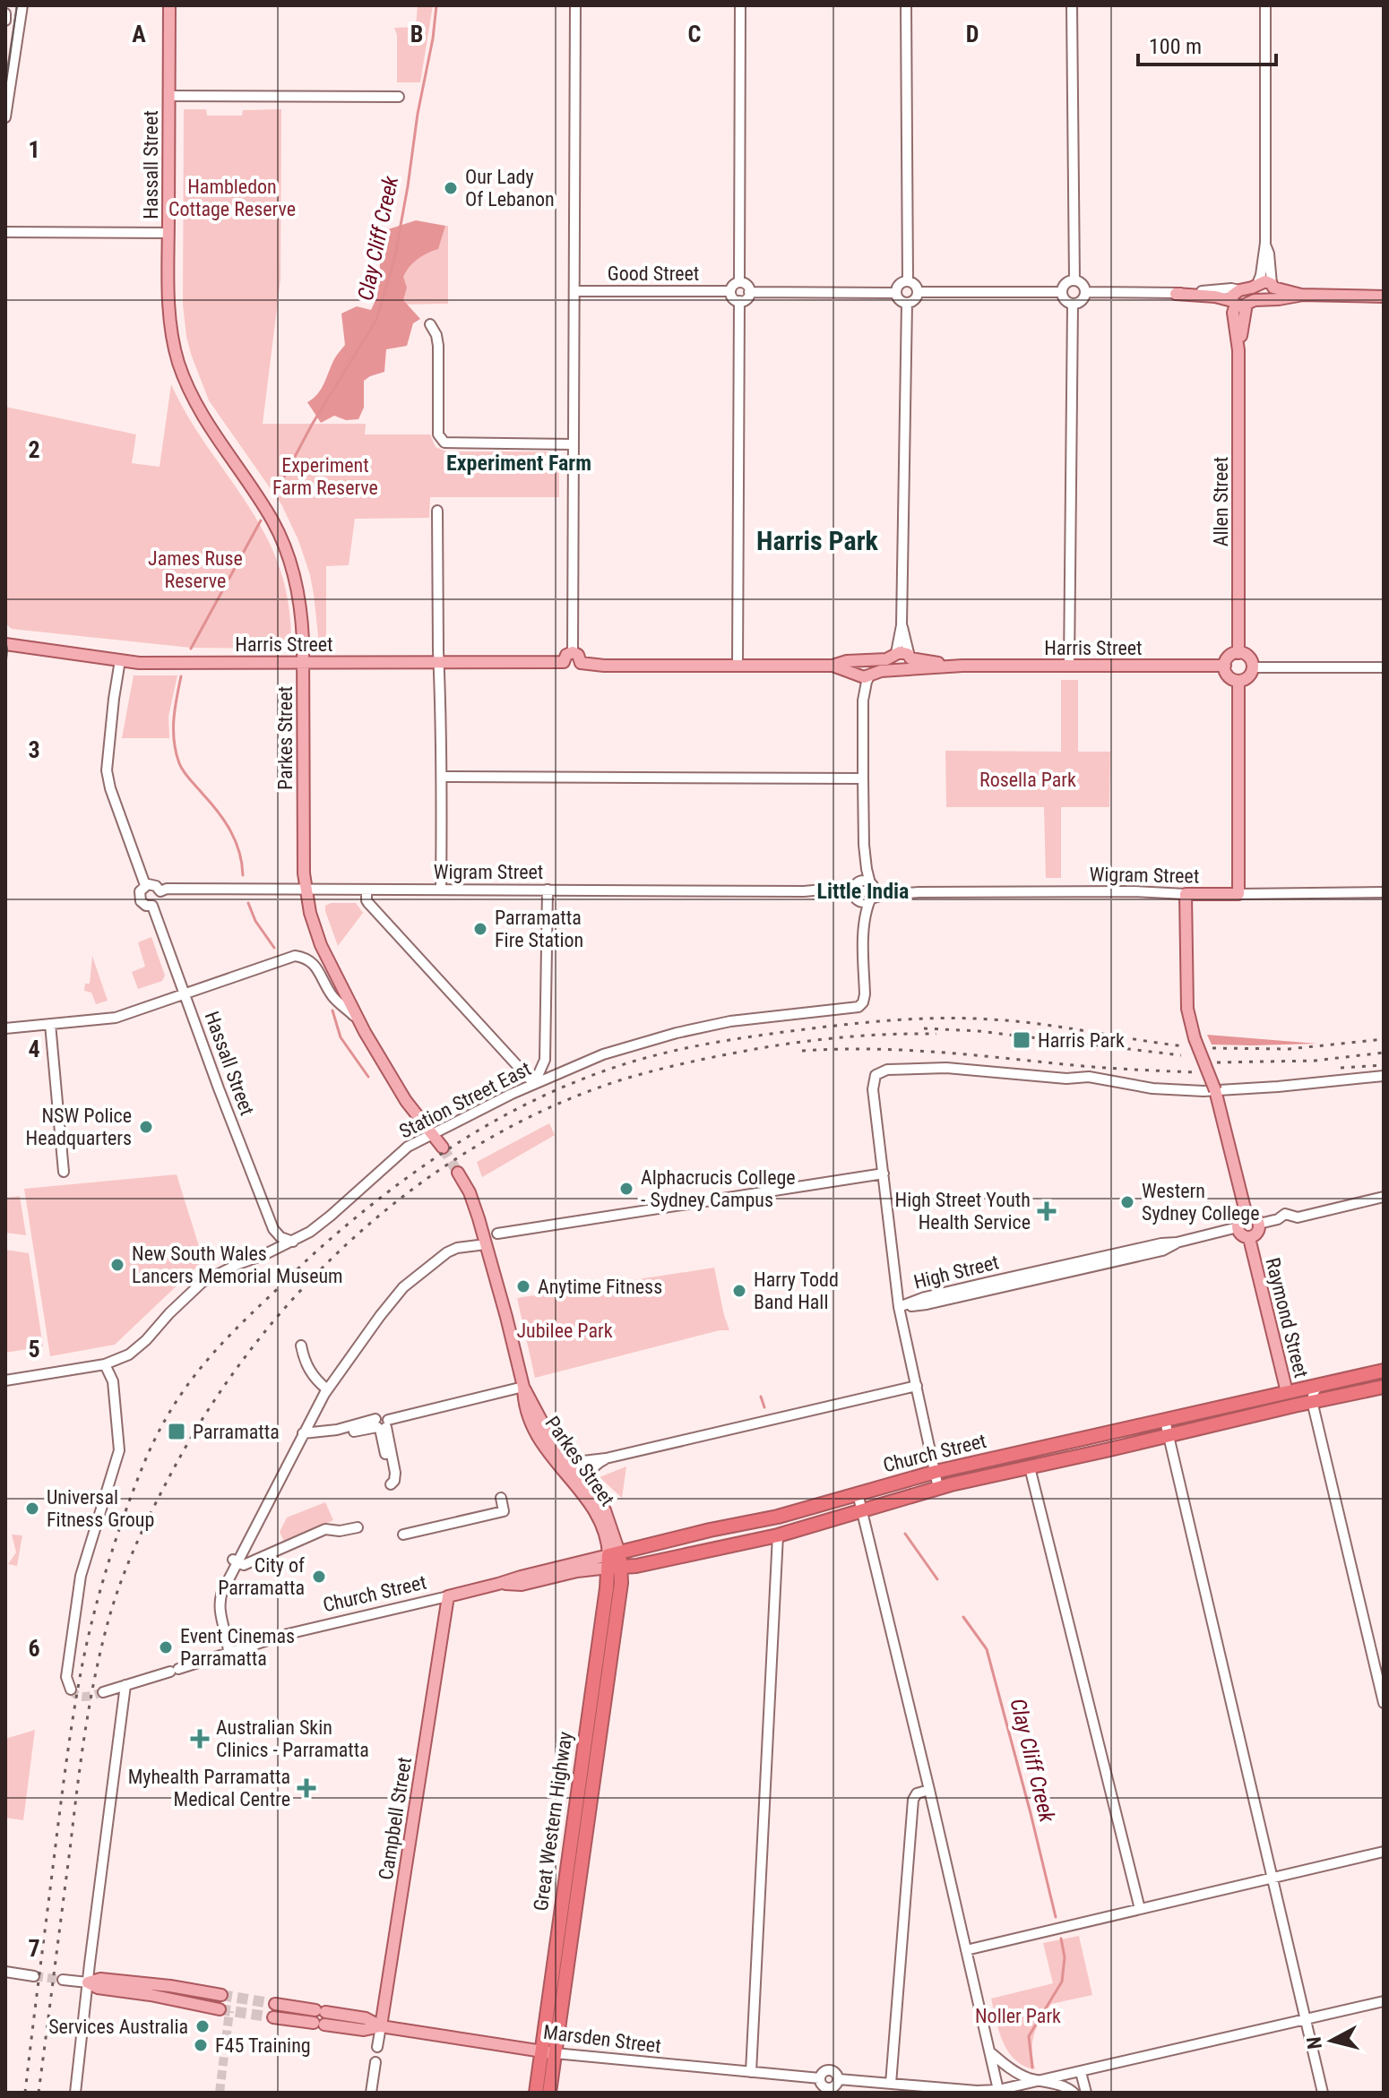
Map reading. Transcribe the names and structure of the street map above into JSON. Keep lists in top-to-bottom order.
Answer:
{
  "streets": {
    "highway": ["Church Street", "Great Western Highway"],
    "main road": [
      "Hassall Street",
      "Allen Street",
      "Harris Street",
      "Parkes Street",
      "Wigram Street",
      "Raymond Street",
      "Campbell Street",
      "Marsden Street"
    ],
    "street": ["Good Street", "Station Street East", "High Street"]
  },
  "crossings": [
    ["Hassall Street", "Parkes Street"],
    ["Hassall Street", "Wigram Street"],
    ["Hassall Street", "Station Street East"],
    ["Allen Street", "Harris Street"],
    ["Harris Street", "Parkes Street"],
    ["Parkes Street", "Wigram Street"],
    ["Parkes Street", "Station Street East"],
    ["Parkes Street", "Church Street"],
    ["Parkes Street", "Great Western Highway"],
    ["High Street", "Raymond Street"],
    ["Raymond Street", "Church Street"],
    ["Church Street", "Campbell Street"],
    ["Church Street", "Great Western Highway"],
    ["Campbell Street", "Marsden Street"],
    ["Great Western Highway", "Marsden Street"]
  ],
  "districts": ["Experiment Farm", "Harris Park", "Little India"],
  "water": ["Clay Cliff Creek"],
  "parks": [
    "Hambledon Cottage Reserve",
    "Experiment Farm Reserve",
    "James Ruse Reserve",
    "Rosella Park",
    "Jubilee Park",
    "Noller Park"
  ],
  "places": {
    "other": [
      "Our Lady Of Lebanon",
      "Parramatta Fire Station",
      "NSW Police Headquarters",
      "Alphacrucis College - Sydney Campus",
      "Western Sydney College",
      "New South Wales Lancers Memorial Museum",
      "Anytime Fitness",
      "Harry Todd Band Hall",
      "Universal Fitness Group",
      "City of Parramatta",
      "Event Cinemas Parramatta",
      "Services Australia",
      "F45 Training"
    ],
    "transit": ["Harris Park", "Parramatta"],
    "health": ["High Street Youth Health Service", "Australian Skin Clinics - Parramatta", "Myhealth Parramatta Medical Centre"]
  },
  "scale_bar": "100 m",
  "north": "left",
  "grid": {
    "columns": [
      "A",
      "B",
      "C",
      "D"
    ],
    "rows": [
      "1",
      "2",
      "3",
      "4",
      "5",
      "6",
      "7"
    ]
  }
}
